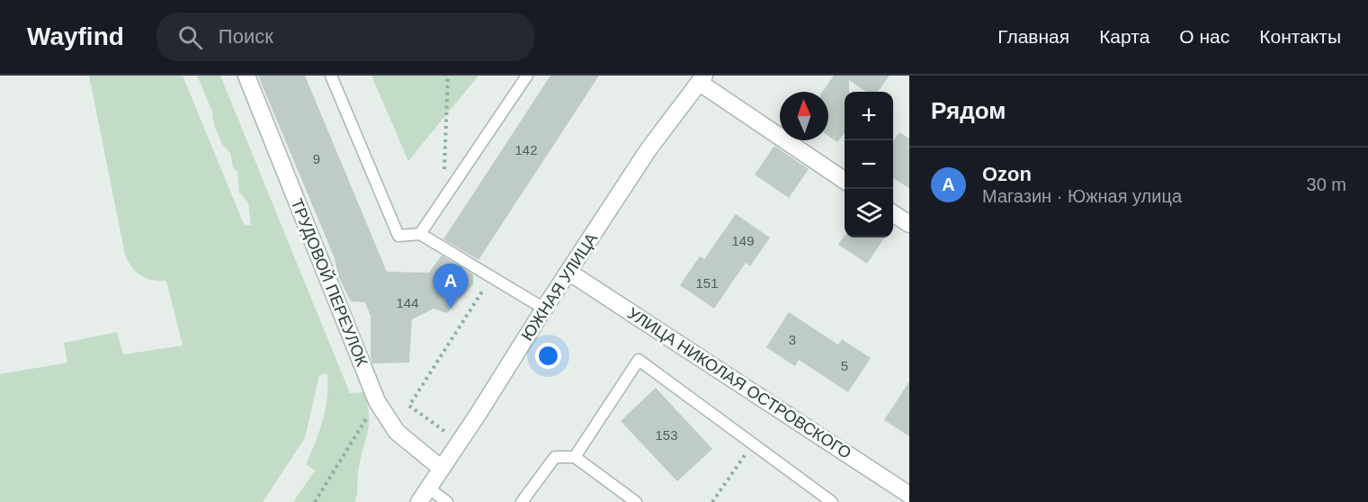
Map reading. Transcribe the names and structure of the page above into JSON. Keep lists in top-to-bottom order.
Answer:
{
  "streets": {
    "street": ["ТРУДОВОЙ ПЕРЕУЛОК", "ЮЖНАЯ УЛИЦА", "УЛИЦА НИКОЛАЯ ОСТРОВСКОГО"]
  },
  "crossings": [
    ["ТРУДОВОЙ ПЕРЕУЛОК", "ЮЖНАЯ УЛИЦА"],
    ["ЮЖНАЯ УЛИЦА", "УЛИЦА НИКОЛАЯ ОСТРОВСКОГО"]
  ],
  "house_numbers": [
    "142",
    "9",
    "149",
    "151",
    "144",
    "3",
    "5",
    "153"
  ],
  "north": "top",
  "page": {
    "header": "Wayfind",
    "search": "Поиск",
    "nav": [
      "Главная",
      "Карта",
      "О нас",
      "Контакты"
    ],
    "heading": "Рядом",
    "map_buttons": ["+", "−"],
    "list": [
      {
        "mark": "A",
        "name": "Ozon",
        "note": "Магазин · Южная улица",
        "value": "30 m"
      }
    ],
    "pins": "A"
  }
}
